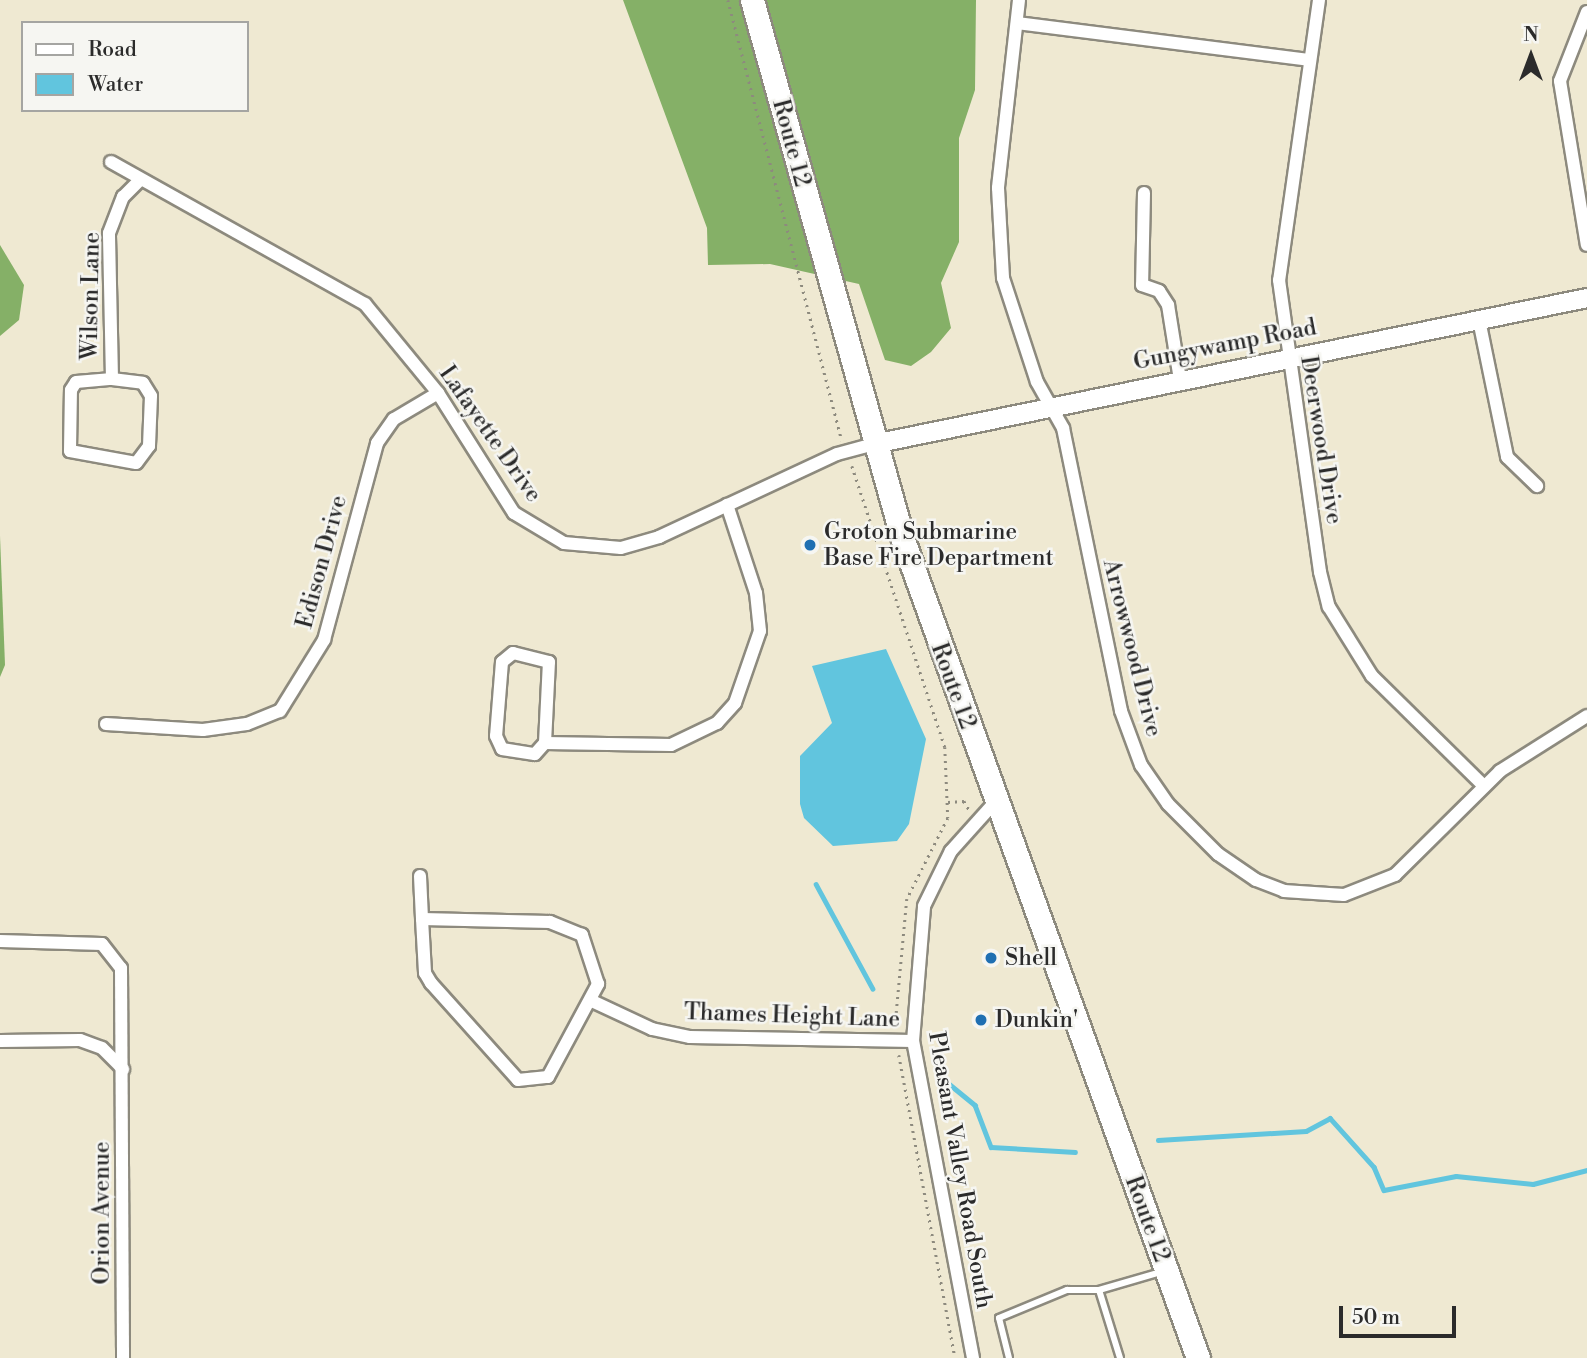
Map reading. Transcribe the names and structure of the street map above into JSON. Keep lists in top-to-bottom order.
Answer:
{
  "streets": {
    "highway": ["Route 12"],
    "street": [
      "Wilson Lane",
      "Gungywamp Road",
      "Lafayette Drive",
      "Deerwood Drive",
      "Edison Drive",
      "Arrowwood Drive",
      "Thames Height Lane",
      "Pleasant Valley Road South",
      "Orion Avenue"
    ]
  },
  "crossings": [
    ["Route 12", "Gungywamp Road"],
    ["Route 12", "Lafayette Drive"],
    ["Route 12", "Pleasant Valley Road South"],
    ["Wilson Lane", "Lafayette Drive"],
    ["Gungywamp Road", "Lafayette Drive"],
    ["Gungywamp Road", "Deerwood Drive"],
    ["Gungywamp Road", "Arrowwood Drive"],
    ["Lafayette Drive", "Edison Drive"],
    ["Deerwood Drive", "Arrowwood Drive"],
    ["Thames Height Lane", "Pleasant Valley Road South"]
  ],
  "places": ["Groton Submarine Base Fire Department", "Shell", "Dunkin'"],
  "legend": ["Road", "Water"],
  "scale_bar": "50 m",
  "north": "top"
}
